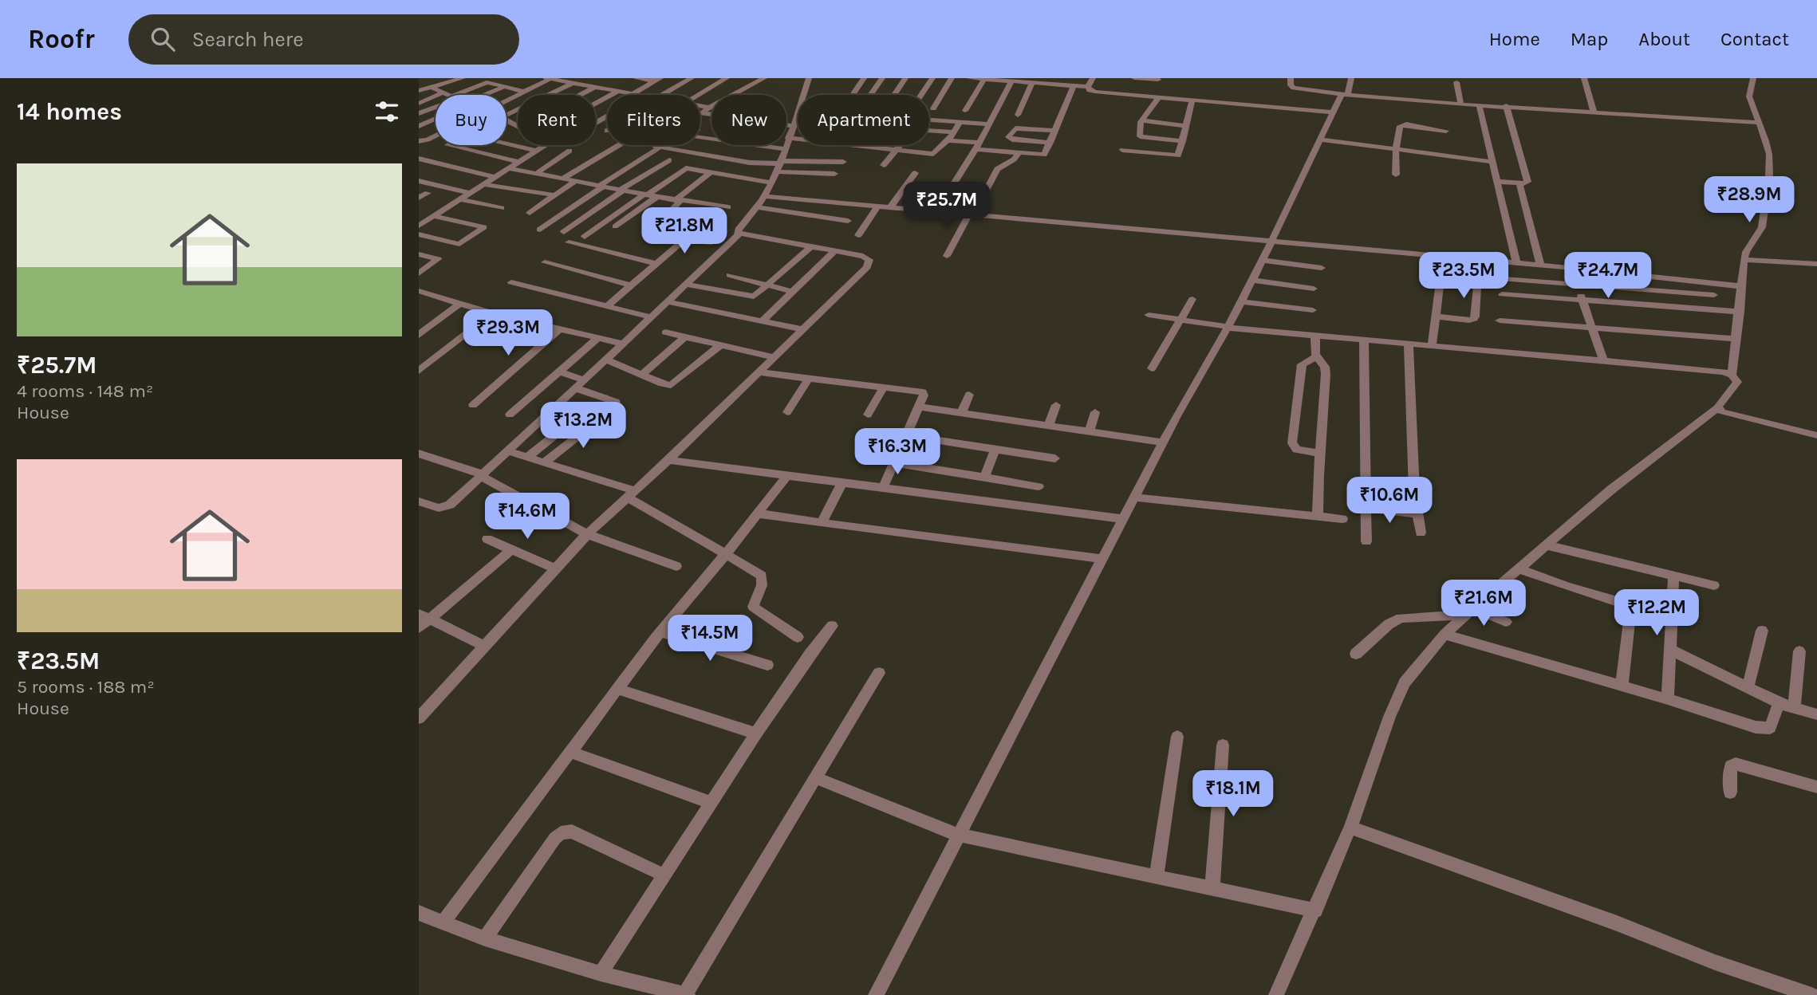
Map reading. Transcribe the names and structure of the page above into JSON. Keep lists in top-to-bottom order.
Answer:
{
  "page": {
    "header": "Roofr",
    "search": "Search here",
    "nav": [
      "Home",
      "Map",
      "About",
      "Contact"
    ],
    "heading": "14 homes",
    "chip": [
      "Buy",
      "Rent",
      "Filters",
      "New",
      "Apartment"
    ],
    "list": [
      {
        "name": "₹25.7M",
        "note": "4 rooms · 148 m² · House"
      },
      {
        "name": "₹23.5M",
        "note": "5 rooms · 188 m² · House"
      }
    ],
    "price": [
      "₹28.9M",
      "₹25.7M",
      "₹21.8M",
      "₹23.5M",
      "₹24.7M",
      "₹29.3M",
      "₹13.2M",
      "₹16.3M",
      "₹10.6M",
      "₹14.6M",
      "₹21.6M",
      "₹12.2M",
      "₹14.5M",
      "₹18.1M"
    ]
  }
}
